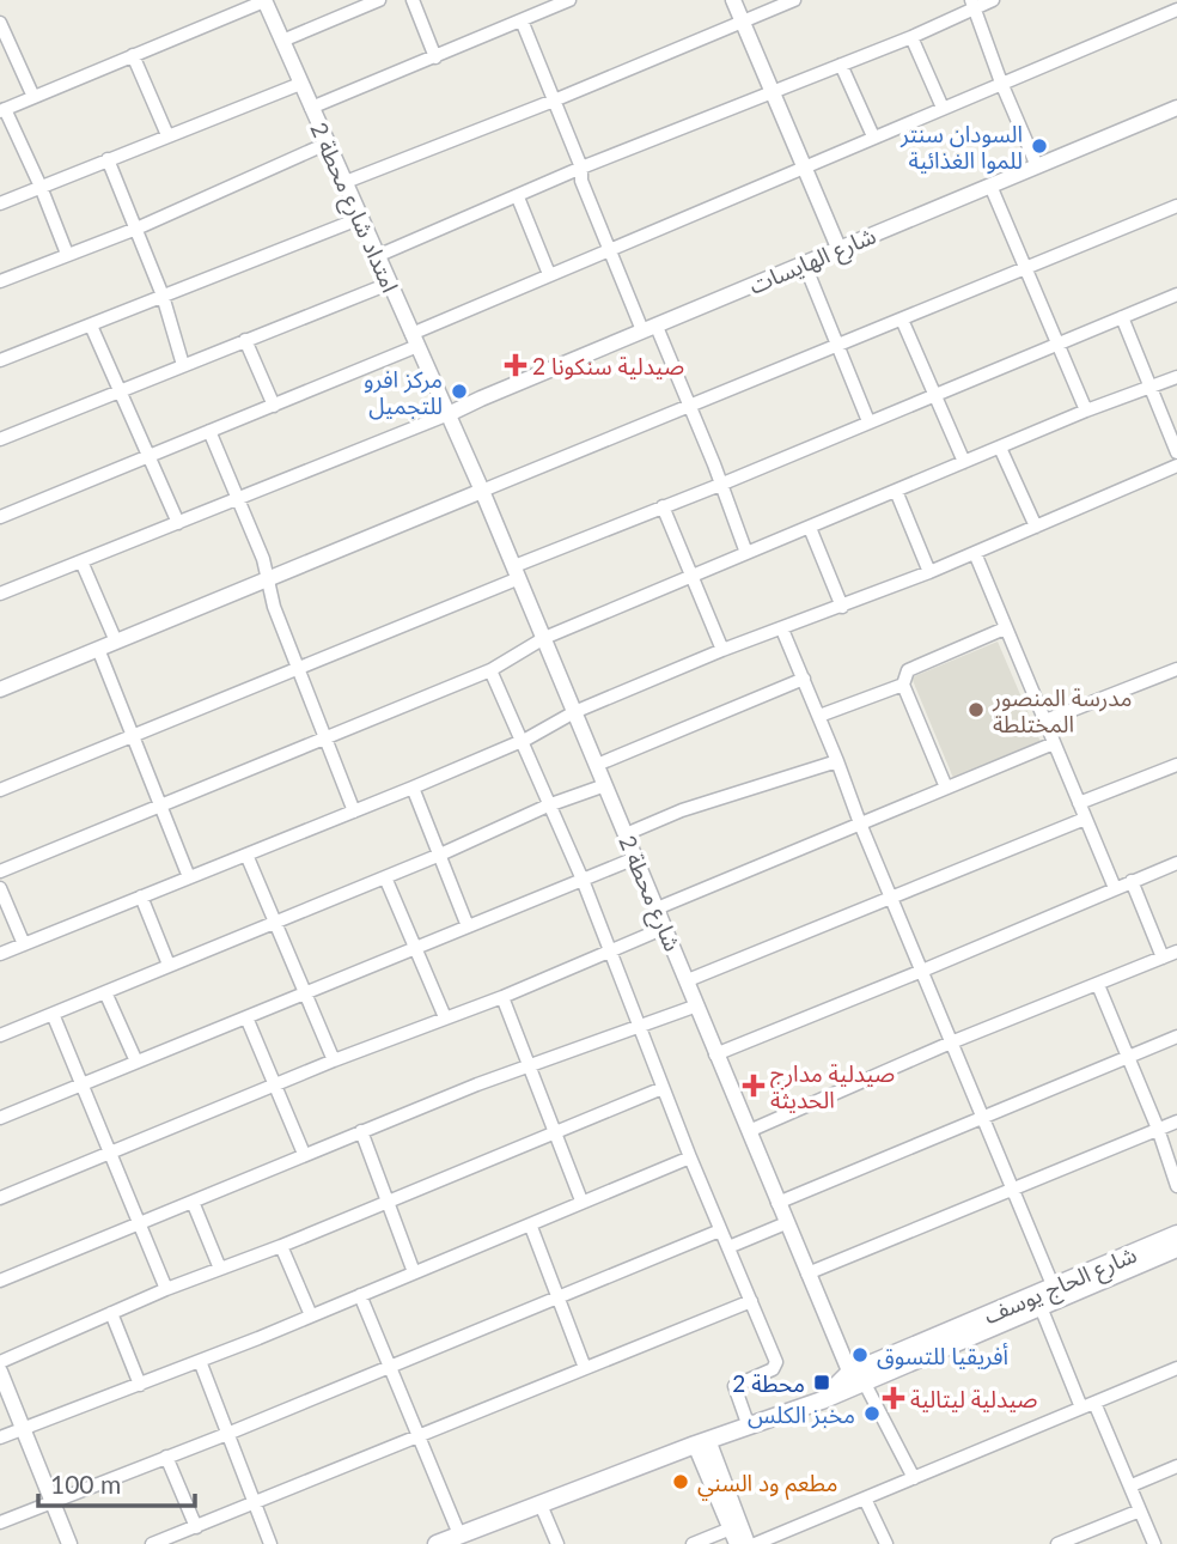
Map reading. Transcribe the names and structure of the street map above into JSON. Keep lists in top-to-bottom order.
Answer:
{
  "streets": {
    "main road": ["شارع الحاج يوسف"],
    "street": ["امتداد شارع محطة 2", "شارع الهايسات", "شارع محطة 2"]
  },
  "crossings": [
    ["امتداد شارع محطة 2", "شارع الهايسات"],
    ["امتداد شارع محطة 2", "شارع محطة 2"],
    ["شارع الهايسات", "شارع محطة 2"],
    ["شارع محطة 2", "شارع الحاج يوسف"]
  ],
  "places": {
    "other": [
      "السودان سنتر للموا الغذائية",
      "مركز افرو للتجميل",
      "مدرسة المنصور المختلطة",
      "أفريقيا للتسوق",
      "مخبز الكلس",
      "مطعم ود السني"
    ],
    "health": ["صيدلية سنكونا 2", "صيدلية مدارج الحديثة", "صيدلية ليتالية"],
    "transit": ["محطة 2"]
  },
  "scale_bar": "100 m"
}
